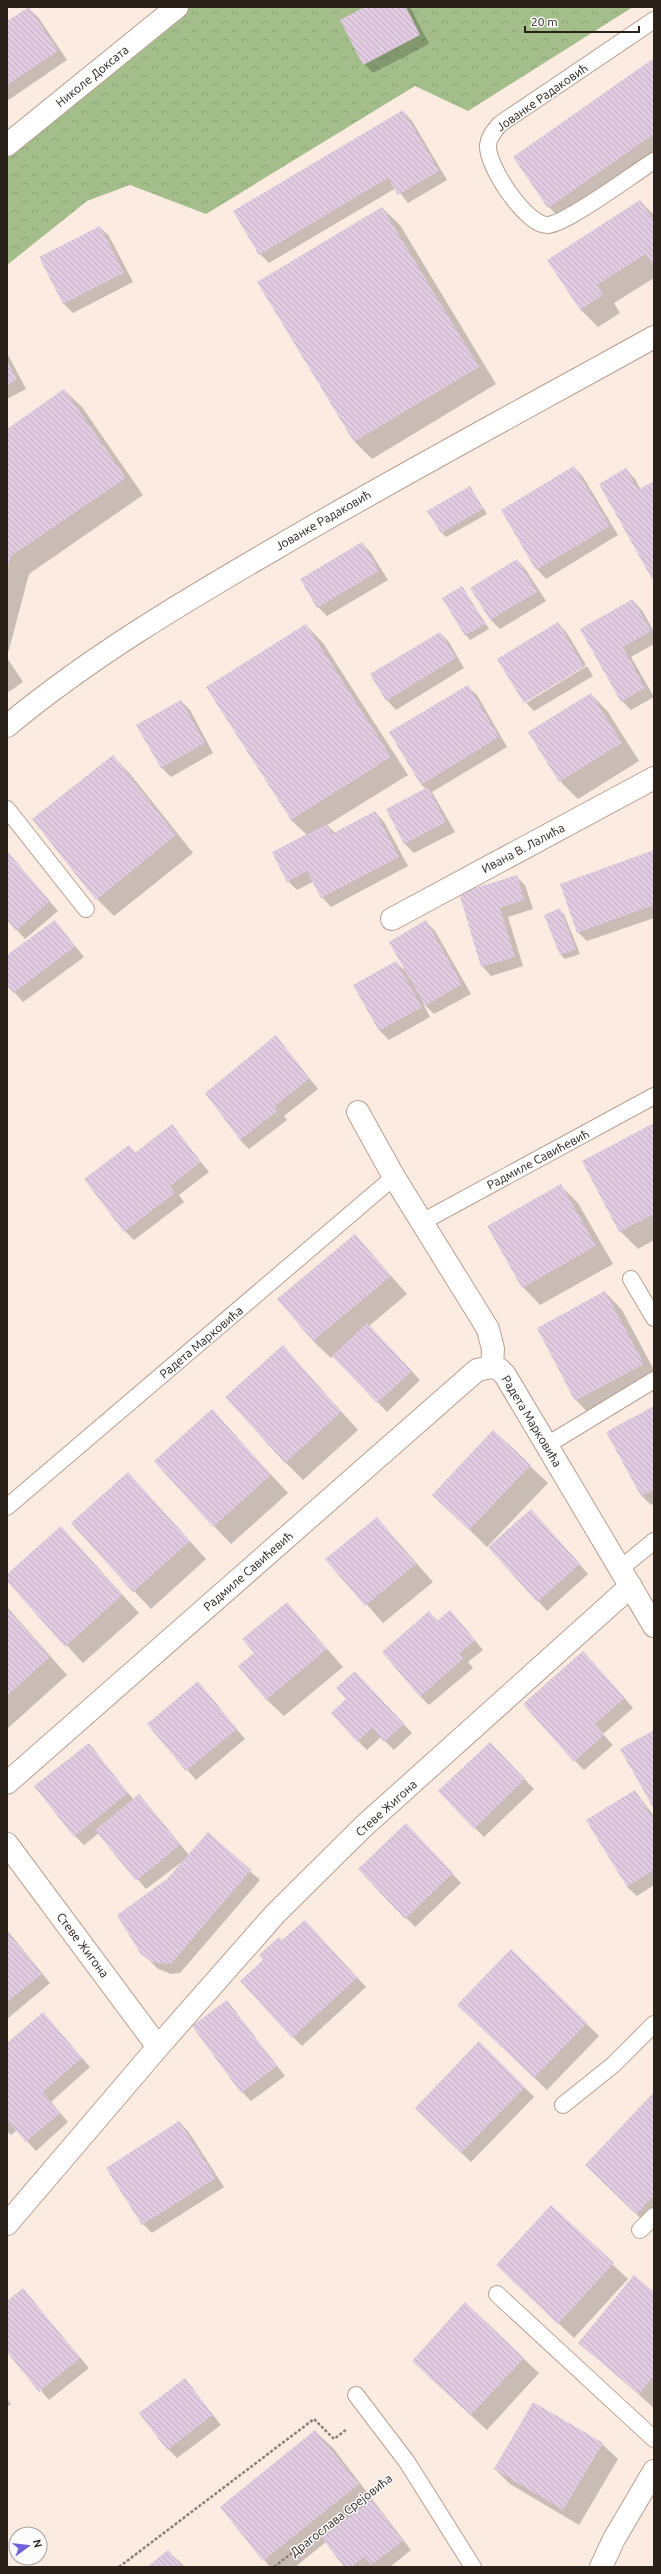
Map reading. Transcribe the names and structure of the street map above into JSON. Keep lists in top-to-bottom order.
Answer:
{
  "streets": {
    "street": [
      "Николе Доксата",
      "Јованке Радаковић",
      "Ивана В. Лалића",
      "Радмиле Савићевић",
      "Радета Марковића",
      "Стеве Жигона"
    ],
    "path": ["Драгослава Срејовића"]
  },
  "crossings": [
    ["Радмиле Савићевић", "Радета Марковића"],
    ["Радета Марковића", "Стеве Жигона"]
  ],
  "scale_bar": "20 m",
  "north": "right"
}
